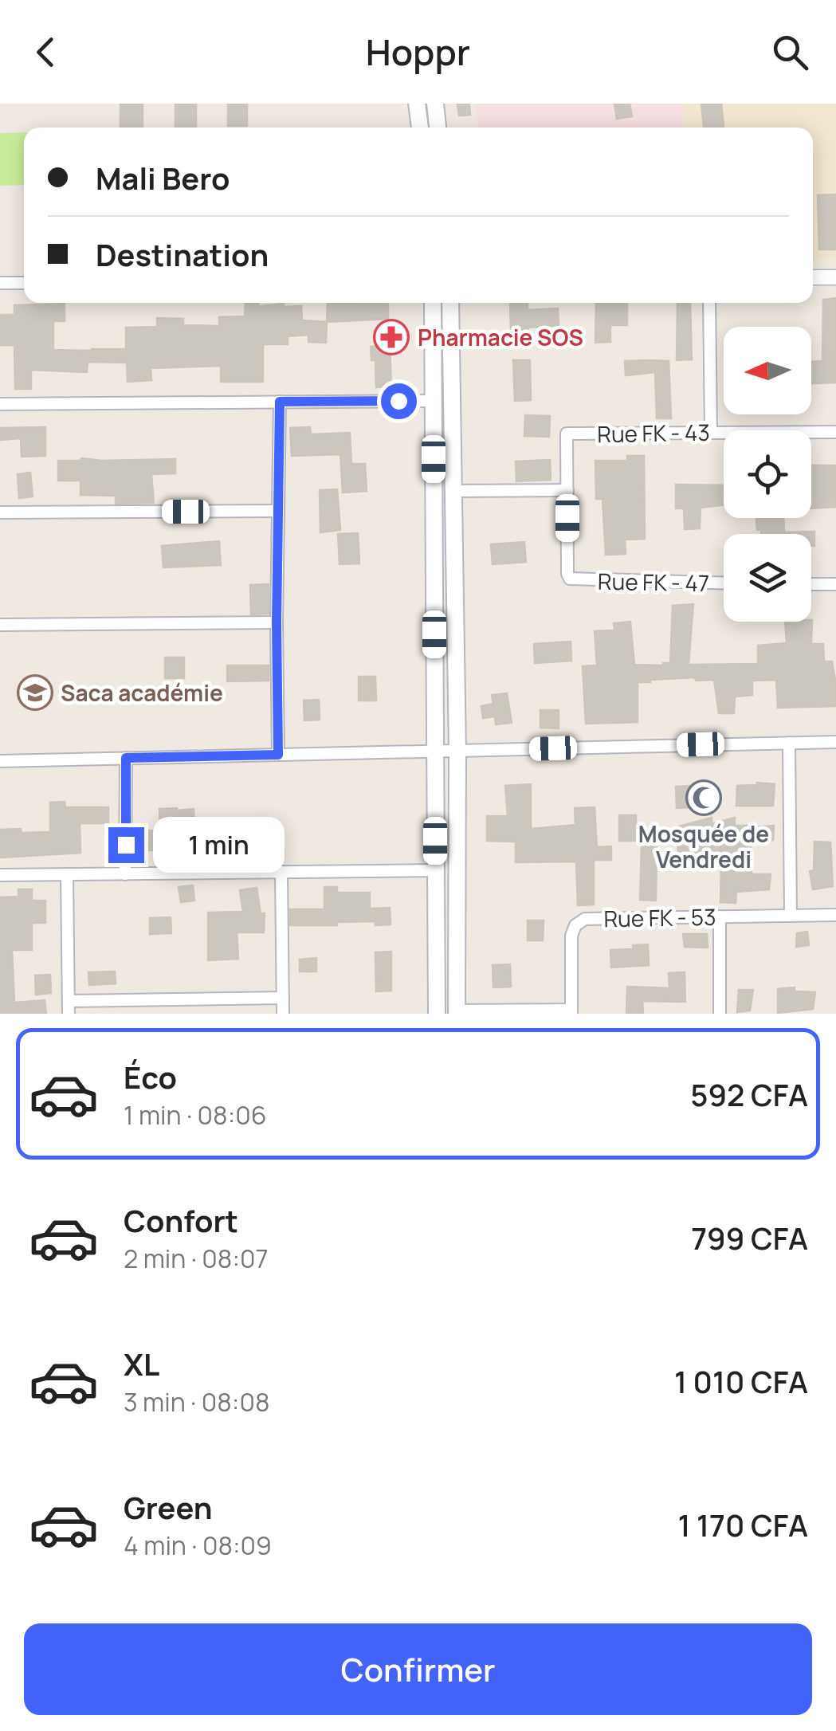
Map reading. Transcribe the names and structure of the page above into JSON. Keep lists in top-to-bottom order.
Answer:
{
  "streets": {
    "street": ["Rue FK - 43", "Rue FK - 47", "Rue FK - 53"]
  },
  "crossings": [
    ["Rue FK - 43", "Rue FK - 47"]
  ],
  "places": {
    "pharmacy": ["Pharmacie SOS"],
    "school or university": ["Saca académie"],
    "mosque": ["Mosquée de Vendredi"]
  },
  "north": "left",
  "page": {
    "header": "Hoppr",
    "banner": ["Mali Bero", "Destination"],
    "bubble": "1 min",
    "list": [
      {
        "name": "Éco",
        "note": "1 min · 08:06",
        "value": "592 CFA"
      },
      {
        "name": "Confort",
        "note": "2 min · 08:07",
        "value": "799 CFA"
      },
      {
        "name": "XL",
        "note": "3 min · 08:08",
        "value": "1 010 CFA"
      },
      {
        "name": "Green",
        "note": "4 min · 08:09",
        "value": "1 170 CFA"
      }
    ],
    "buttons": "Confirmer"
  }
}
